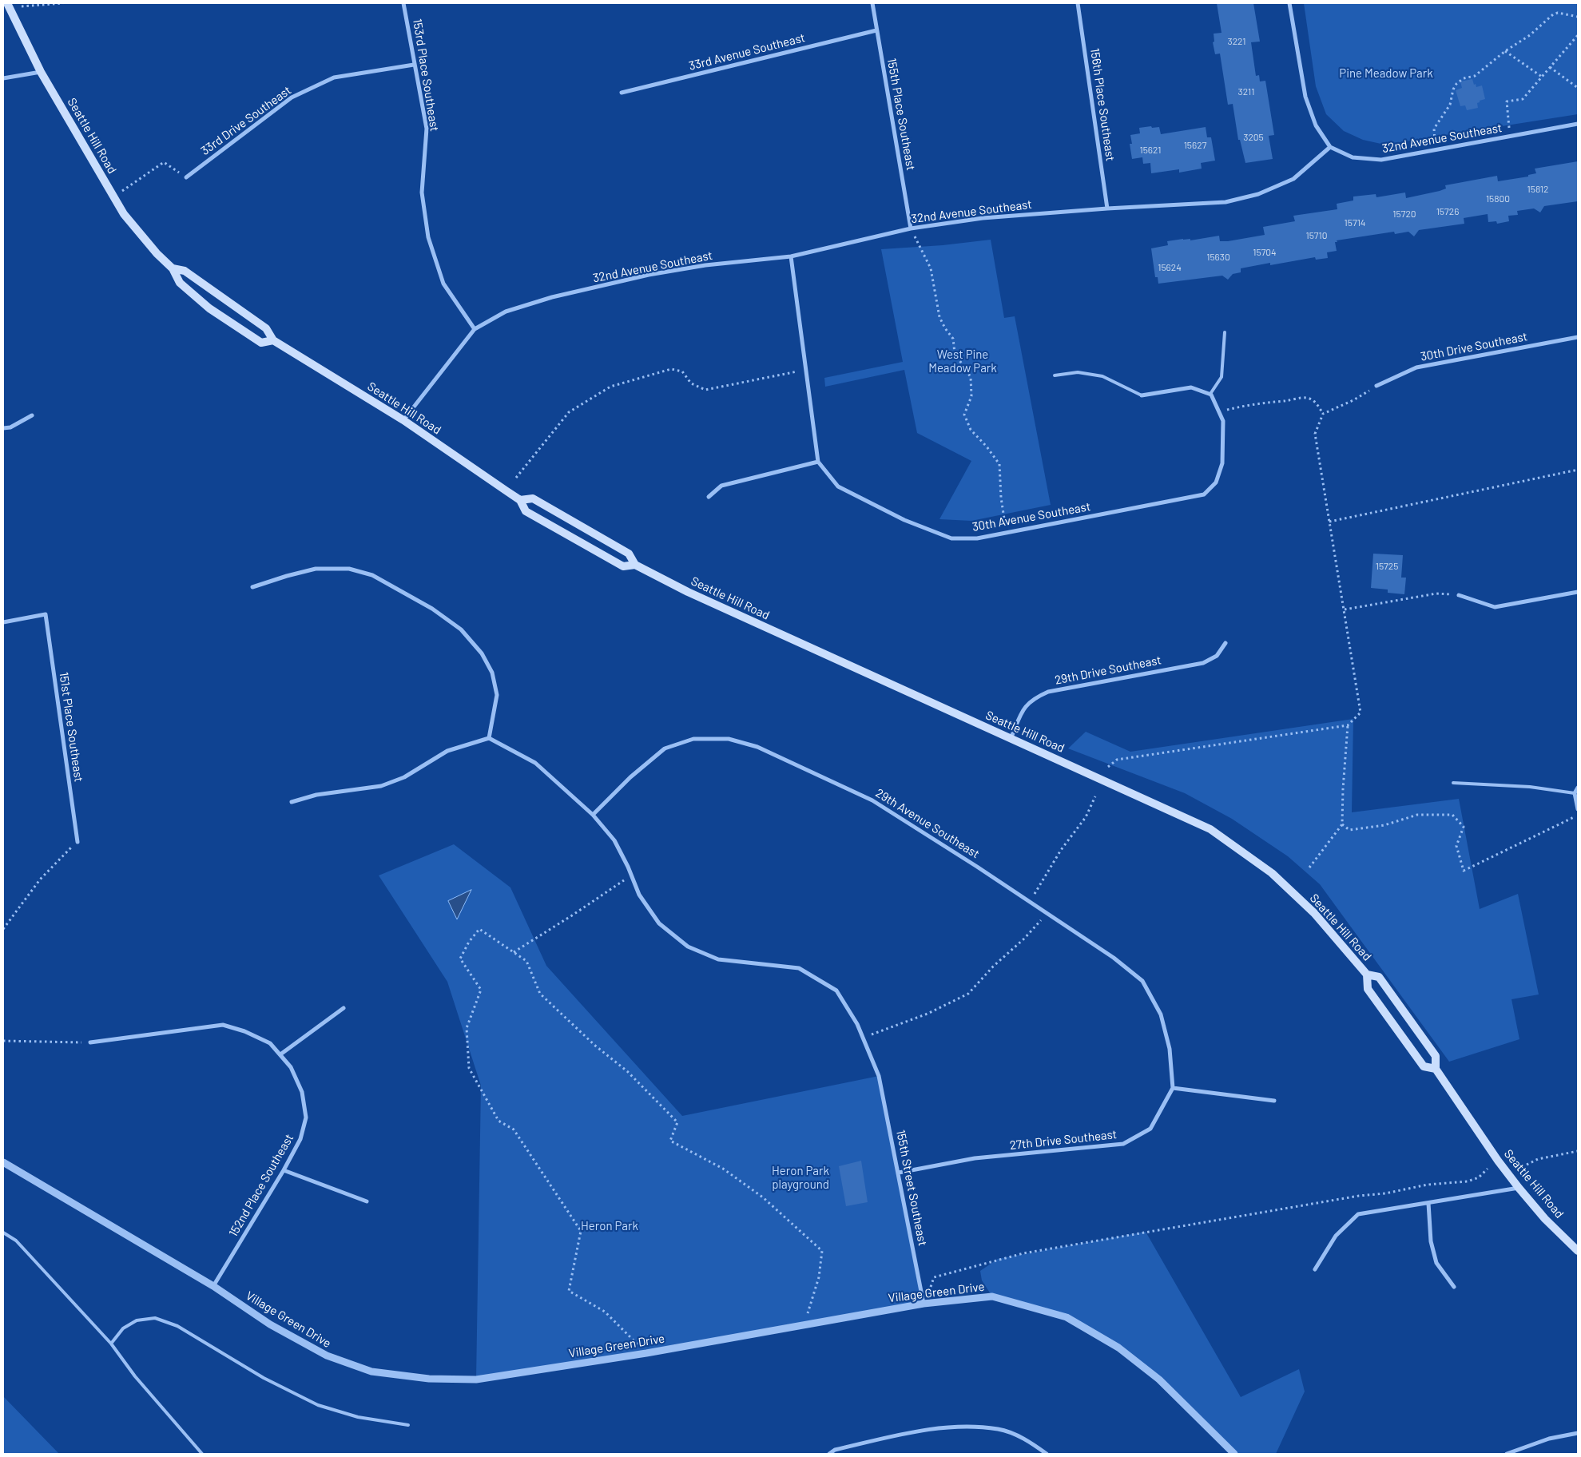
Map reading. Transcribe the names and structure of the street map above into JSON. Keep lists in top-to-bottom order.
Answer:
{
  "streets": {
    "main road": ["Seattle Hill Road"],
    "street": [
      "33rd Avenue Southeast",
      "153rd Place Southeast",
      "156th Place Southeast",
      "155th Place Southeast",
      "33rd Drive Southeast",
      "32nd Avenue Southeast",
      "30th Drive Southeast",
      "30th Avenue Southeast",
      "29th Drive Southeast",
      "151st Place Southeast",
      "29th Avenue Southeast",
      "27th Drive Southeast",
      "152nd Place Southeast",
      "155th Street Southeast",
      "Village Green Drive"
    ]
  },
  "crossings": [
    ["33rd Avenue Southeast", "155th Place Southeast"],
    ["153rd Place Southeast", "33rd Drive Southeast"],
    ["153rd Place Southeast", "32nd Avenue Southeast"],
    ["156th Place Southeast", "32nd Avenue Southeast"],
    ["155th Place Southeast", "32nd Avenue Southeast"],
    ["Seattle Hill Road", "32nd Avenue Southeast"],
    ["Seattle Hill Road", "29th Drive Southeast"],
    ["29th Avenue Southeast", "27th Drive Southeast"],
    ["29th Avenue Southeast", "155th Street Southeast"],
    ["27th Drive Southeast", "155th Street Southeast"],
    ["152nd Place Southeast", "Village Green Drive"],
    ["155th Street Southeast", "Village Green Drive"]
  ],
  "parks": [
    "Pine Meadow Park",
    "West Pine Meadow Park",
    "Heron Park playground",
    "Heron Park"
  ],
  "house_numbers": [
    "3221",
    "3211",
    "3205",
    "15627",
    "15621",
    "15812",
    "15800",
    "15726",
    "15720",
    "15714",
    "15710",
    "15704",
    "15630",
    "15624",
    "15725"
  ]
}
